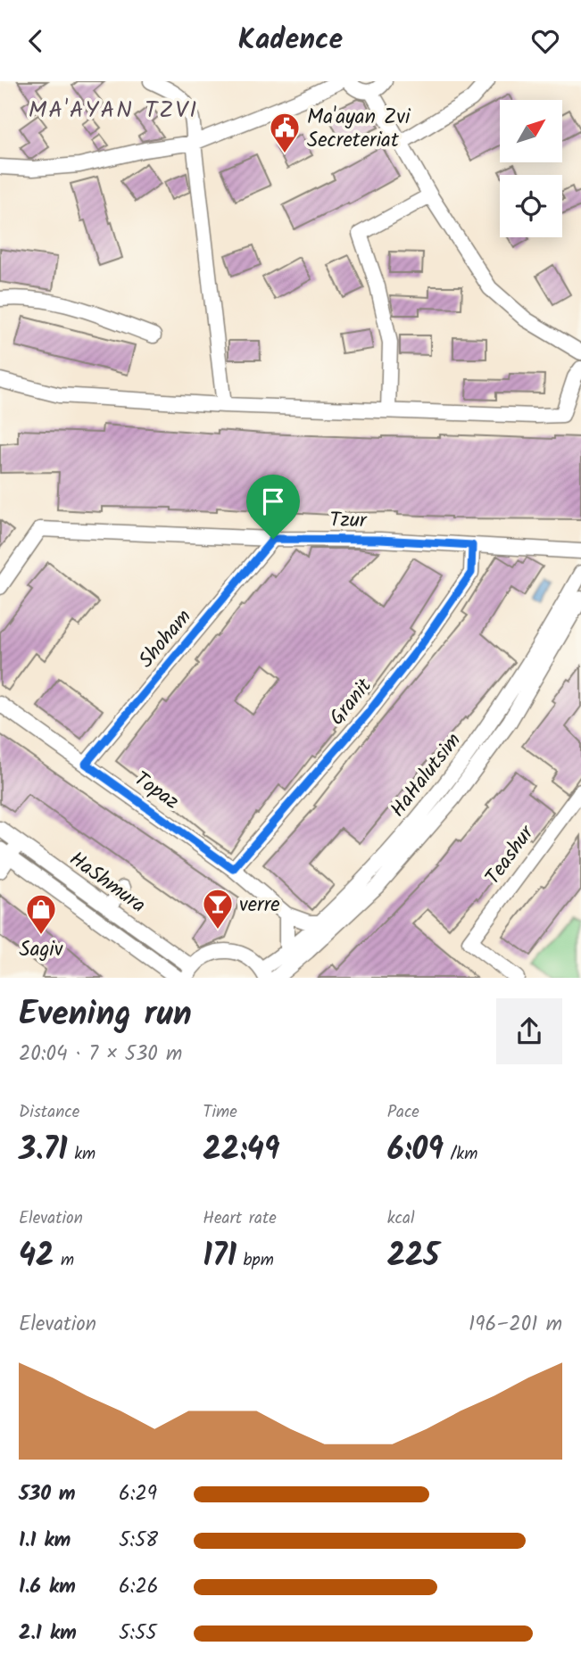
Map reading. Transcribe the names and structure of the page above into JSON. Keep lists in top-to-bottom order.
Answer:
{
  "streets": {
    "street": [
      "Tzur",
      "Shoham",
      "Granit",
      "HaHalutsim",
      "Topaz",
      "Teashur",
      "HaShmura"
    ]
  },
  "crossings": [
    ["Tzur", "Shoham"],
    ["Tzur", "Granit"],
    ["Shoham", "Topaz"],
    ["Granit", "Topaz"],
    ["HaHalutsim", "Topaz"]
  ],
  "districts": ["MA'AYAN TZVI"],
  "places": {
    "public building": ["Ma'ayan Zvi Secreteriat"],
    "bar": ["verre"],
    "shop": ["Sagiv"]
  },
  "north": "top right",
  "page": {
    "header": "Kadence",
    "heading": ["Evening run", "20:04 · 7 × 530 m"],
    "stats": [
      ["Distance", "3.71 km"],
      ["Time", "22:49"],
      ["Pace", "6:09 /km"],
      ["Elevation", "42 m"],
      ["Heart rate", "171 bpm"],
      ["kcal", "225"]
    ],
    "chart": ["Elevation", "196–201 m"],
    "list": [
      {
        "name": "530 m",
        "note": "6:29"
      },
      {
        "name": "1.1 km",
        "note": "5:58"
      },
      {
        "name": "1.6 km",
        "note": "6:26"
      },
      {
        "name": "2.1 km",
        "note": "5:55"
      }
    ]
  }
}
